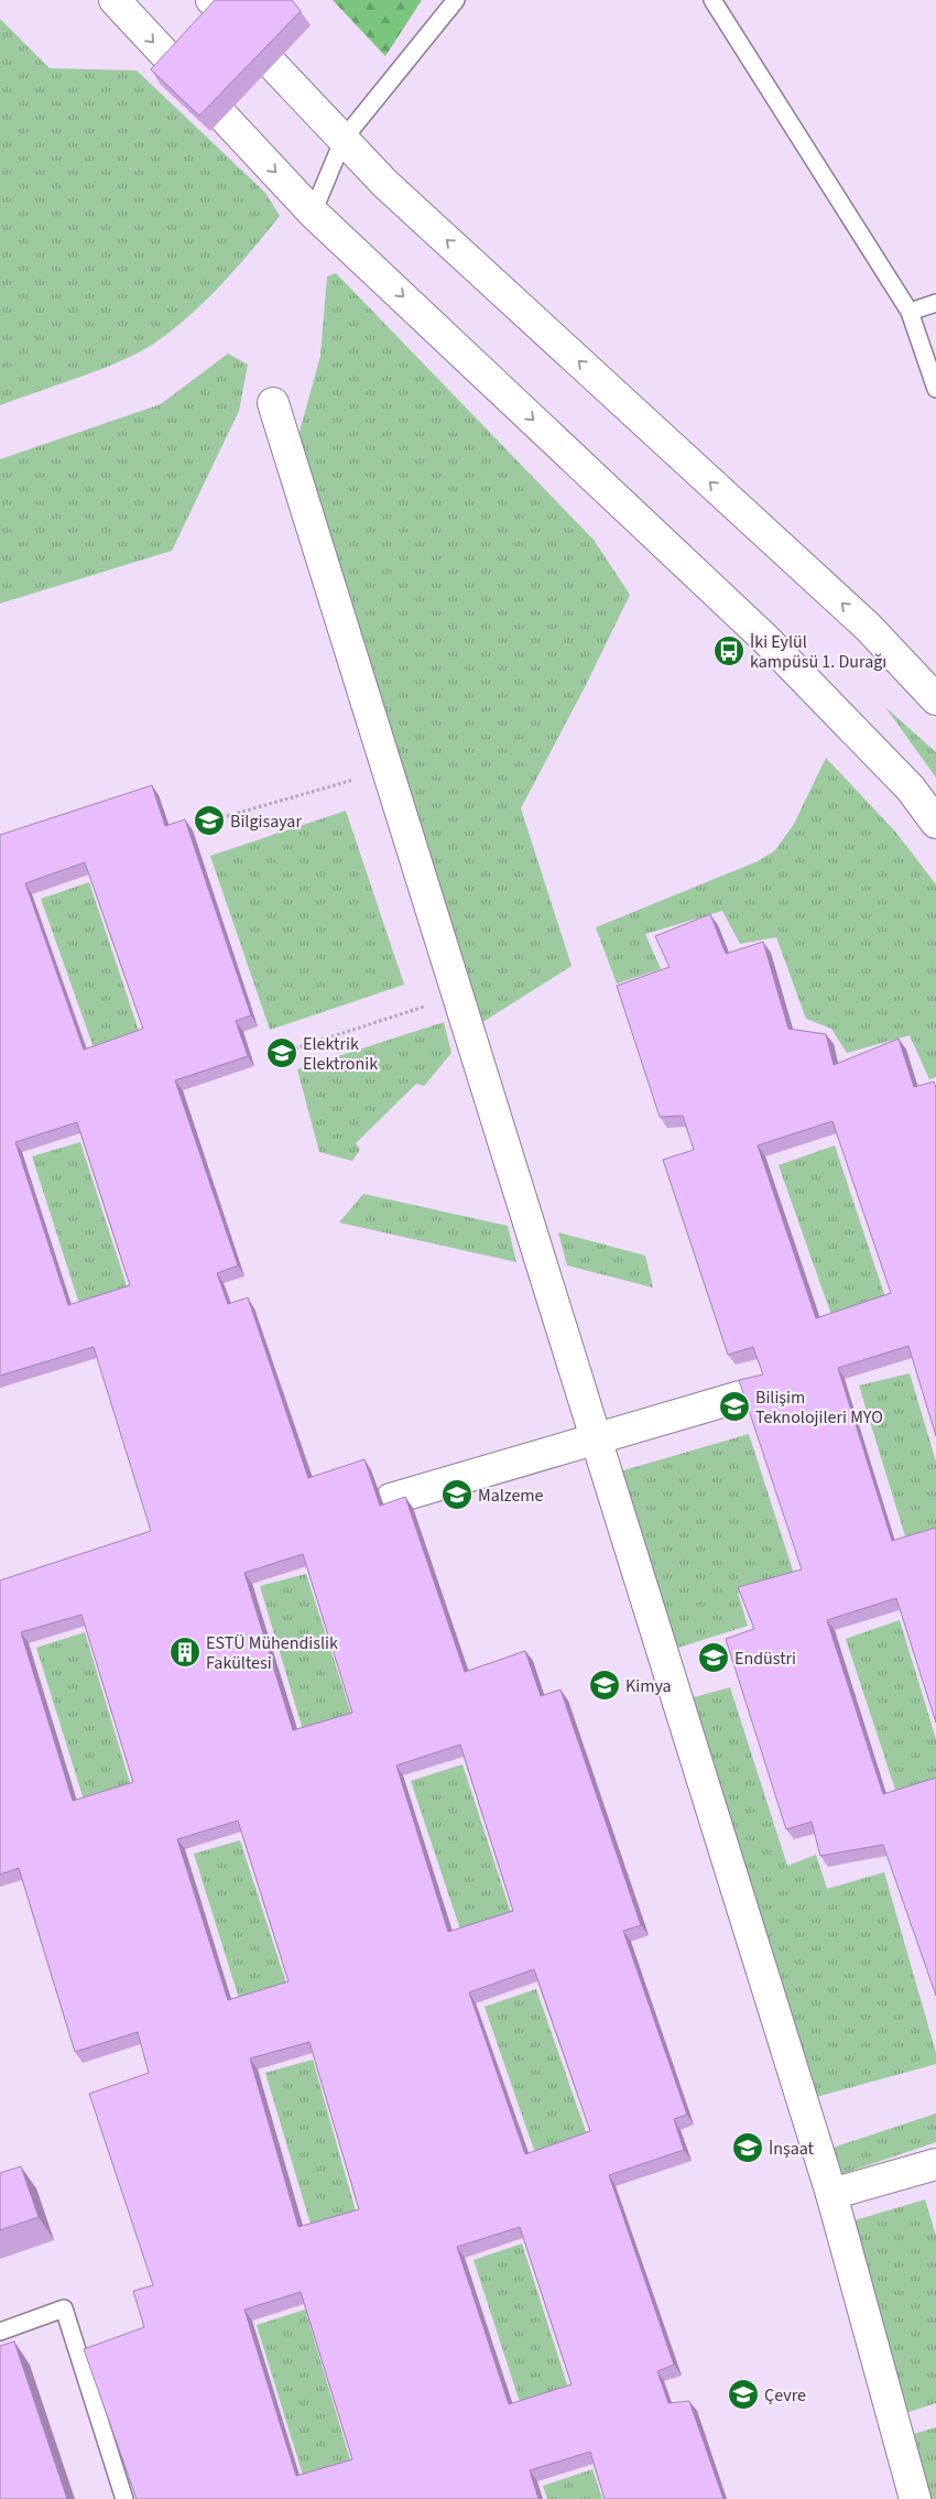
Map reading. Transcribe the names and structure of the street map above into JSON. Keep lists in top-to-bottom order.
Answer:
{
  "places": {
    "bus stop": ["İki Eylül kampüsü 1. Durağı"],
    "school or university": [
      "Bilgisayar",
      "Elektrik Elektronik",
      "Bilişim Teknolojileri MYO",
      "Malzeme",
      "Endüstri",
      "Kimya",
      "İnşaat",
      "Çevre"
    ],
    "building": ["ESTÜ Mühendislik Fakültesi"]
  }
}
